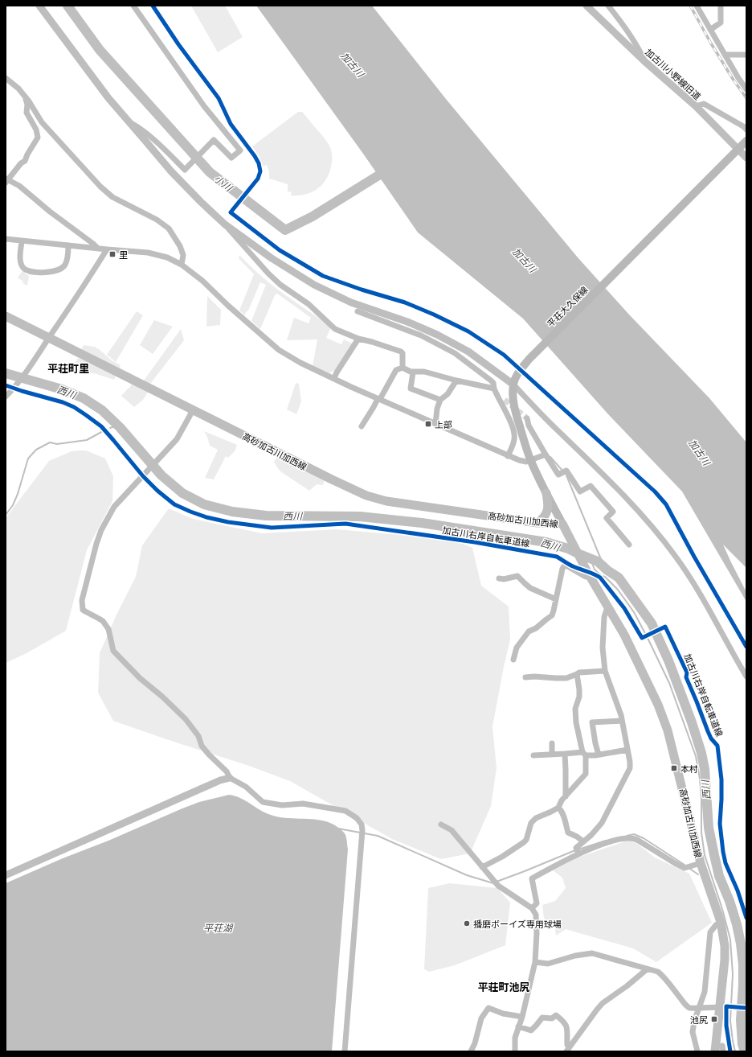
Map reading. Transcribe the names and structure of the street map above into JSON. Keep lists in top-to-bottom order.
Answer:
{
  "streets": {
    "main road": ["平荘大久保線", "高砂加古川加西線"],
    "street": ["加古川小野線旧道"],
    "cycle path": ["加古川右岸自転車道線"]
  },
  "crossings": [
    ["加古川小野線旧道", "平荘大久保線"]
  ],
  "districts": ["平荘町里", "平荘町池尻"],
  "water": [
    "加古川",
    "小川",
    "西川",
    "平荘湖"
  ],
  "places": {
    "transit": [
      "里",
      "上部",
      "本村",
      "池尻"
    ],
    "other": ["播磨ボーイズ専用球場"]
  }
}
